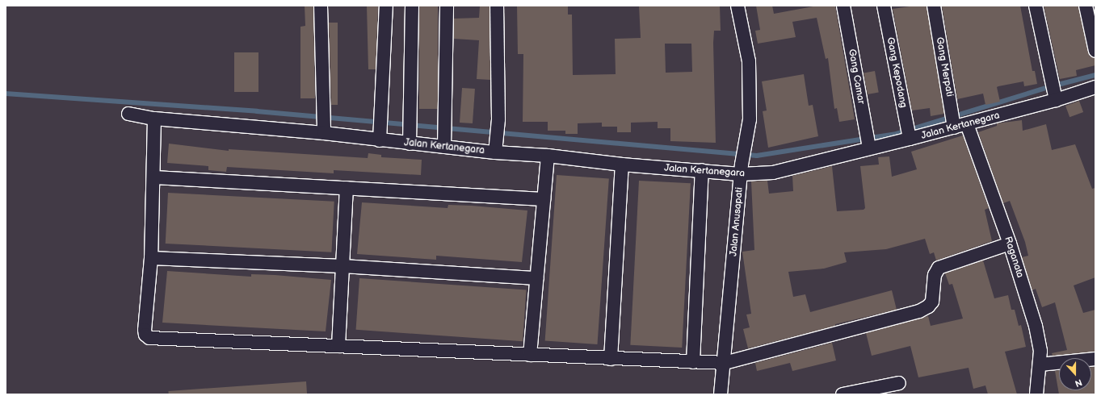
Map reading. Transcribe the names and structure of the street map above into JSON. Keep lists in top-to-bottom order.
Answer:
{
  "streets": {
    "street": [
      "Gang Merpati",
      "Gang Kepodang",
      "Gang Camar",
      "Jalan Kertanegara",
      "Jalan Anusapati",
      "Raganata"
    ]
  },
  "crossings": [
    ["Gang Merpati", "Jalan Kertanegara"],
    ["Gang Kepodang", "Jalan Kertanegara"],
    ["Gang Camar", "Jalan Kertanegara"],
    ["Jalan Kertanegara", "Jalan Anusapati"],
    ["Jalan Kertanegara", "Raganata"]
  ],
  "north": "bottom"
}
